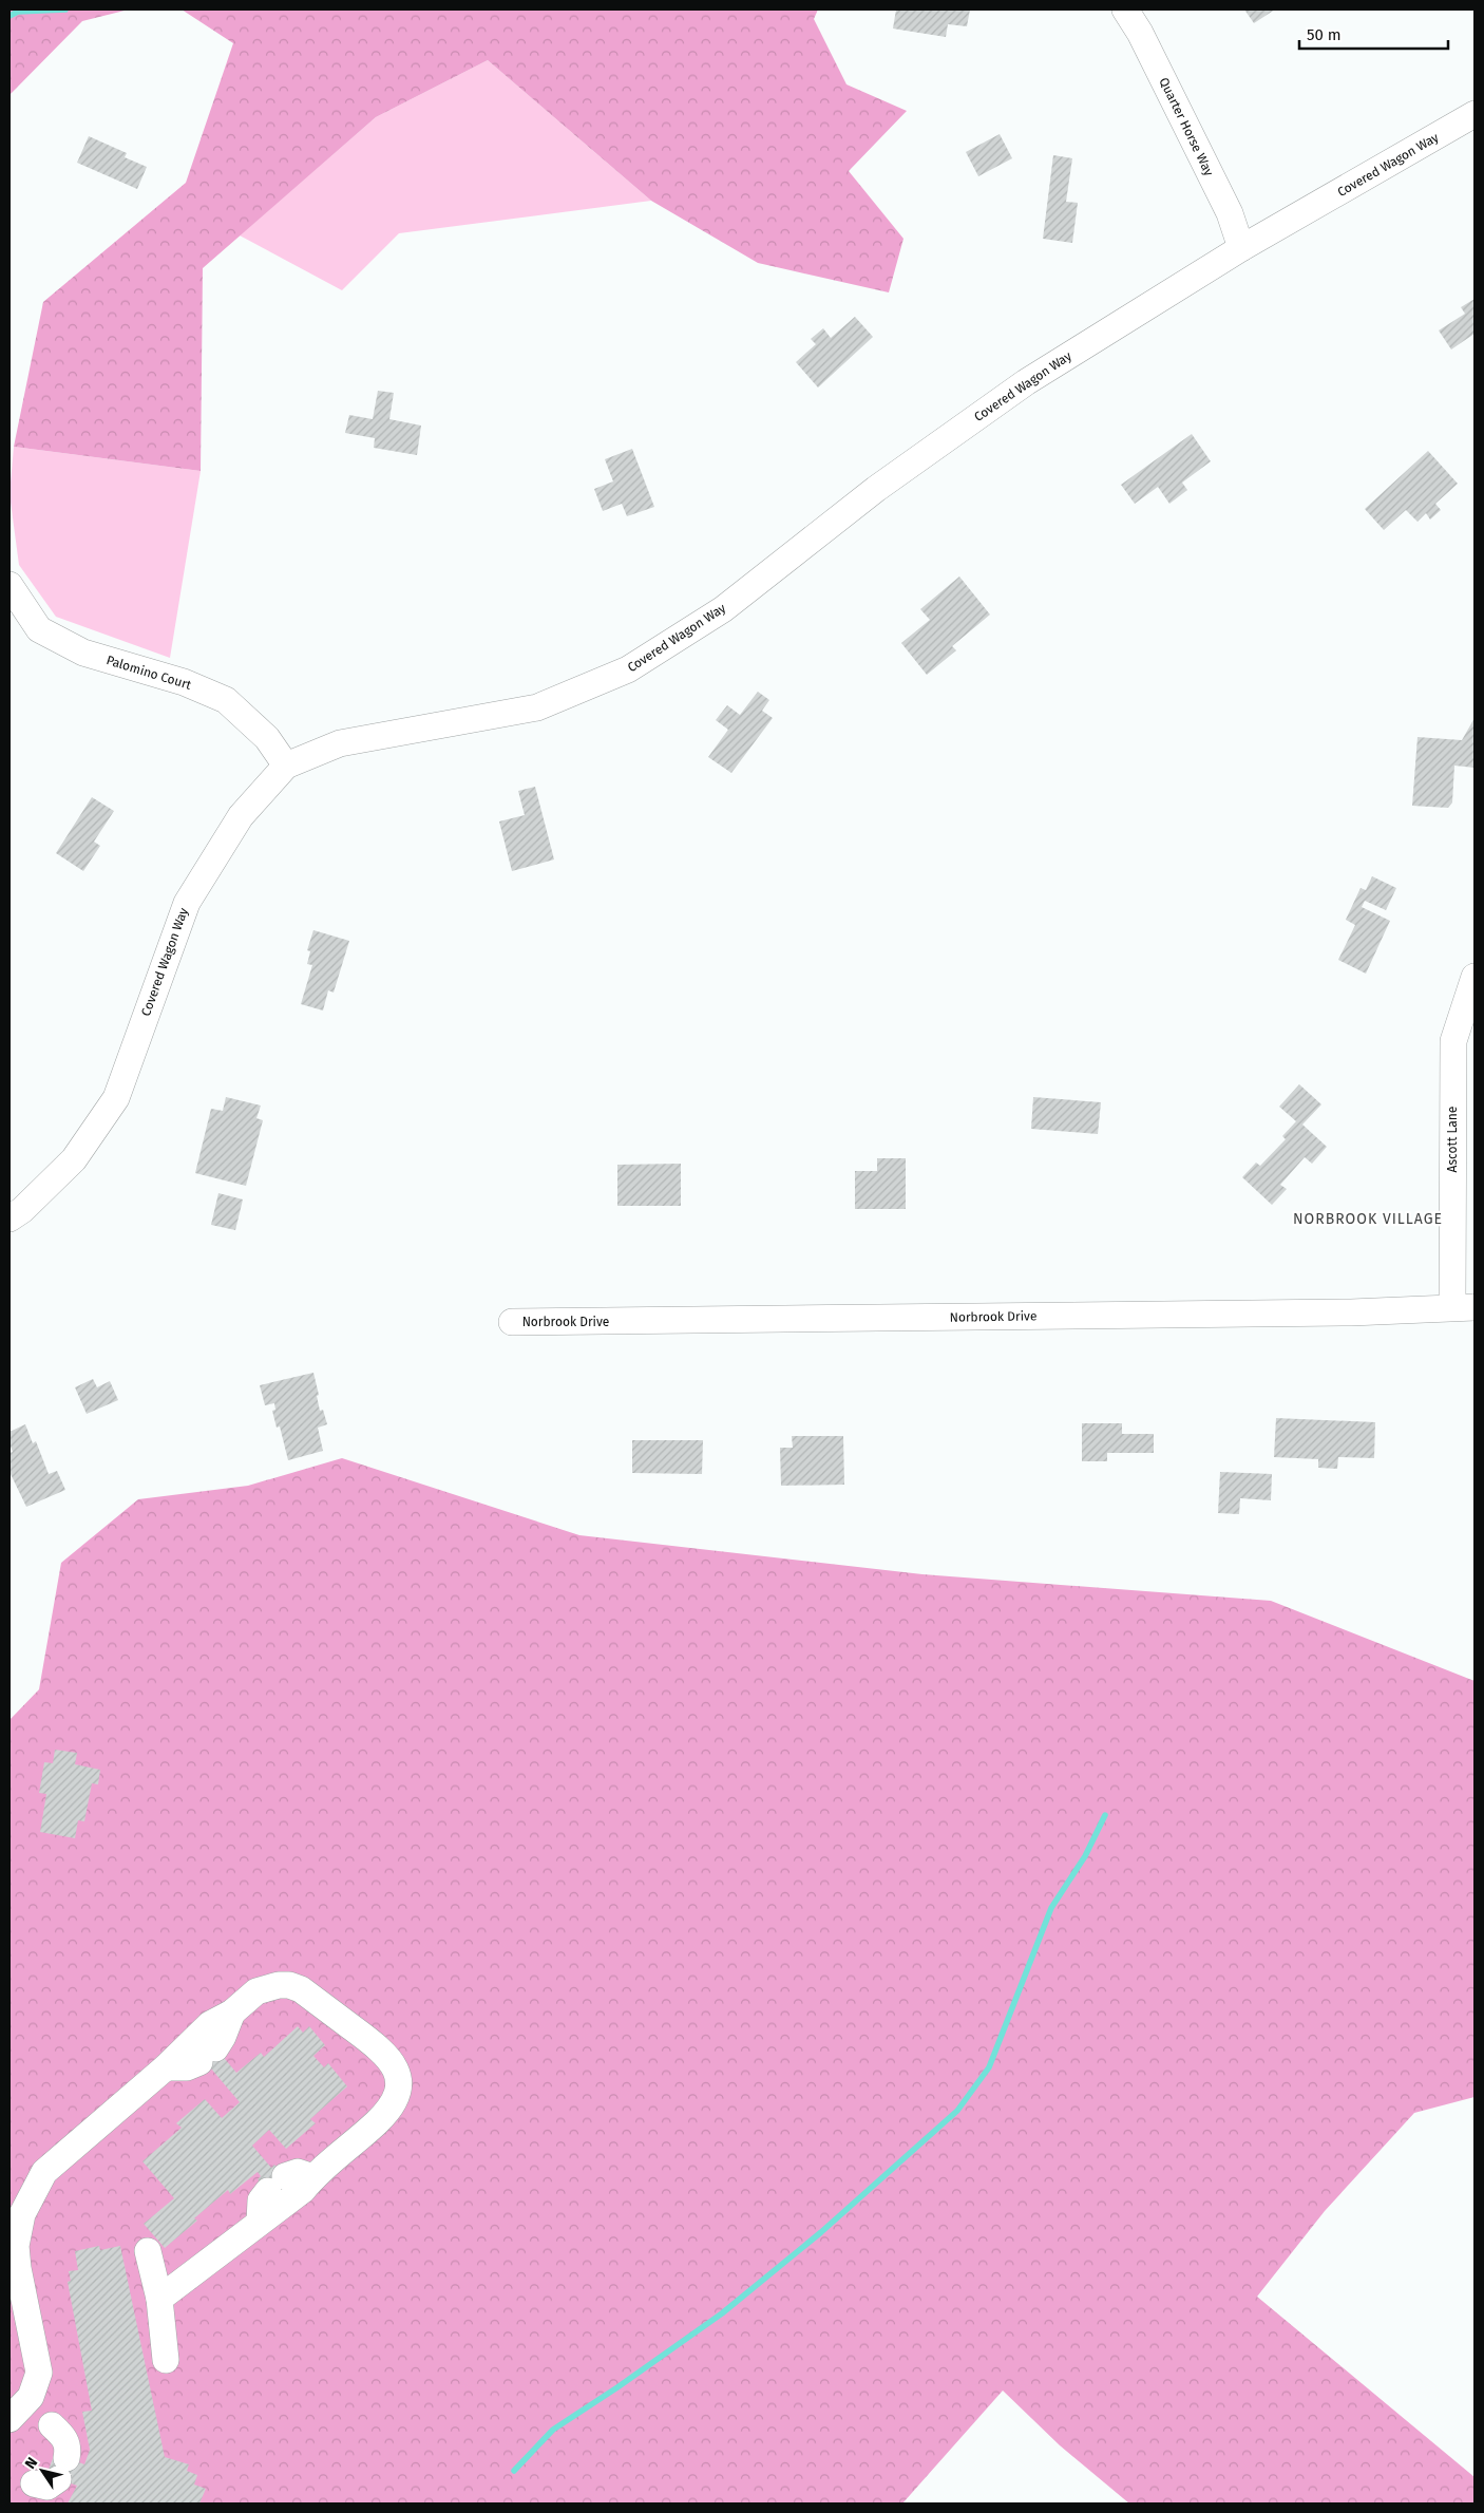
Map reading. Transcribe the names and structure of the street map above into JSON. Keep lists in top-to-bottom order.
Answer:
{
  "streets": {
    "street": [
      "Quarter Horse Way",
      "Covered Wagon Way",
      "Palomino Court",
      "Ascott Lane",
      "Norbrook Drive"
    ]
  },
  "crossings": [
    ["Quarter Horse Way", "Covered Wagon Way"],
    ["Covered Wagon Way", "Palomino Court"],
    ["Ascott Lane", "Norbrook Drive"]
  ],
  "districts": ["NORBROOK VILLAGE"],
  "scale_bar": "50 m",
  "north": "top left"
}
